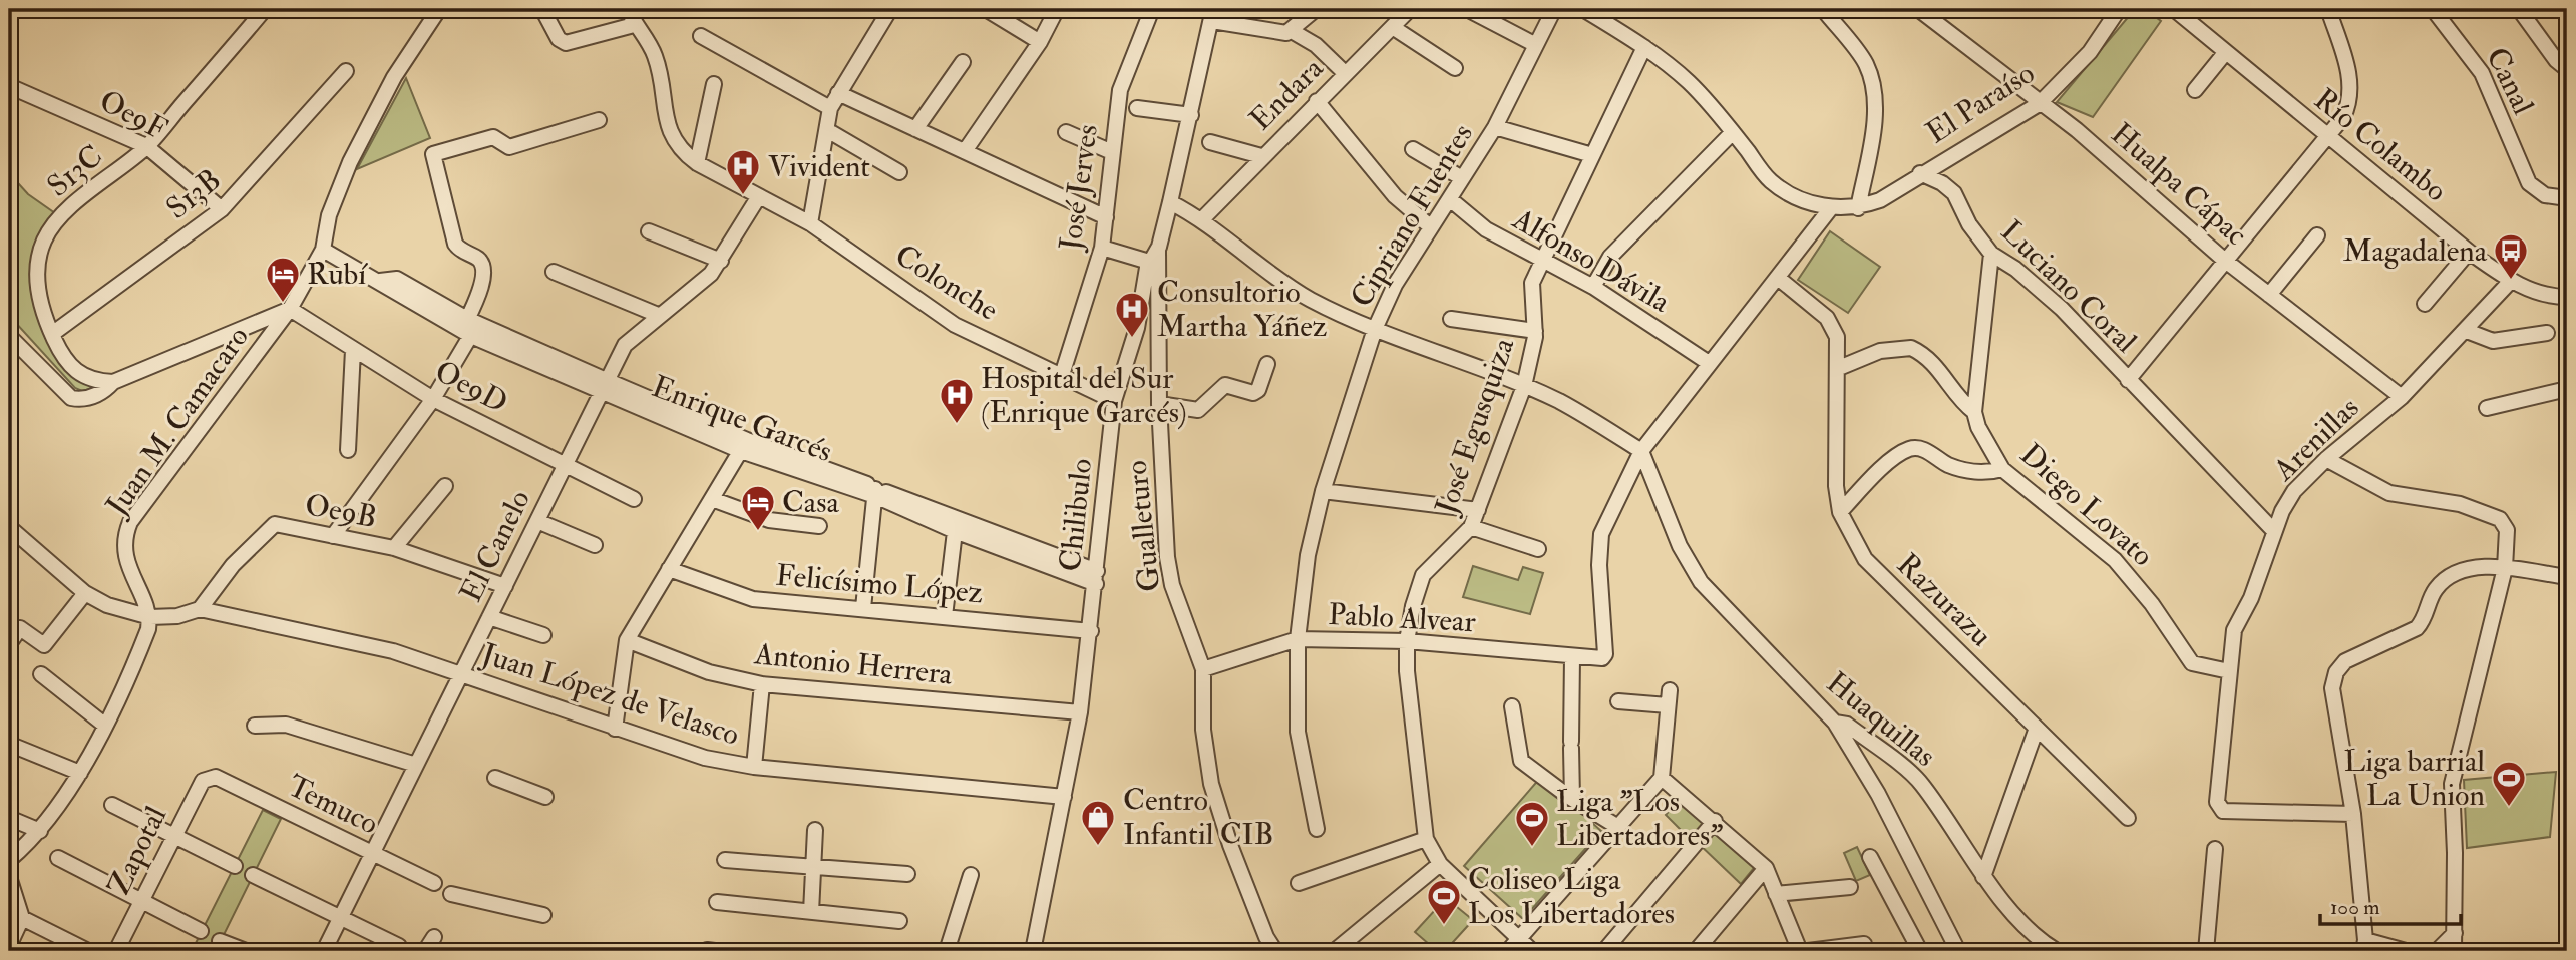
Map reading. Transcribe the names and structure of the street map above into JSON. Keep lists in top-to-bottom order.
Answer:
{
  "streets": {
    "street": [
      "Canal",
      "Endara",
      "El Paraíso",
      "Oe9F",
      "Río Colambo",
      "S13C",
      "Hualpa Cápac",
      "José Jerves",
      "S13B",
      "Cipriano Fuentes",
      "Alfonso Dávila",
      "Colonche",
      "Luciano Coral",
      "Oe9D",
      "Enrique Garcés",
      "Juan M. Camacaro",
      "José Egusquiza",
      "Arenillas",
      "Diego Lovato",
      "Oe9B",
      "Chilibulo",
      "Gualleturo",
      "El Canelo",
      "Felicísimo López",
      "Razurazu",
      "Pablo Alvear",
      "Antonio Herrera",
      "Juan López de Velasco",
      "Huaquillas",
      "Temuco",
      "Zapotal"
    ]
  },
  "crossings": [
    ["El Paraíso", "Hualpa Cápac"],
    ["El Paraíso", "Luciano Coral"],
    ["Oe9F", "S13C"],
    ["Oe9F", "S13B"],
    ["Río Colambo", "Arenillas"],
    ["S13C", "S13B"],
    ["Hualpa Cápac", "Arenillas"],
    ["José Jerves", "Colonche"],
    ["Cipriano Fuentes", "Alfonso Dávila"],
    ["Cipriano Fuentes", "Pablo Alvear"],
    ["Alfonso Dávila", "José Egusquiza"],
    ["Colonche", "Chilibulo"],
    ["Colonche", "El Canelo"],
    ["Luciano Coral", "Arenillas"],
    ["Luciano Coral", "Diego Lovato"],
    ["Oe9D", "Juan M. Camacaro"],
    ["Oe9D", "El Canelo"],
    ["Enrique Garcés", "Juan M. Camacaro"],
    ["Enrique Garcés", "Chilibulo"],
    ["Enrique Garcés", "El Canelo"],
    ["Juan M. Camacaro", "Juan López de Velasco"],
    ["José Egusquiza", "Pablo Alvear"],
    ["Arenillas", "Diego Lovato"],
    ["Oe9B", "El Canelo"],
    ["Oe9B", "Juan López de Velasco"],
    ["Chilibulo", "Gualleturo"],
    ["Chilibulo", "Felicísimo López"],
    ["Chilibulo", "Antonio Herrera"],
    ["Chilibulo", "Juan López de Velasco"],
    ["Gualleturo", "Pablo Alvear"],
    ["El Canelo", "Juan López de Velasco"],
    ["El Canelo", "Temuco"],
    ["Pablo Alvear", "Huaquillas"],
    ["Temuco", "Zapotal"]
  ],
  "places": {
    "hospital": ["Vivident", "Consultorio Martha Yáñez", "Hospital del Sur (Enrique Garcés)"],
    "bus stop": ["Magadalena"],
    "hotel": ["Rubí", "Casa"],
    "sports": ["Liga barrial La Union", "Liga \"Los Libertadores\"", "Coliseo Liga Los Libertadores"],
    "shop": ["Centro Infantil CIB"]
  },
  "scale_bar": "100 m"
}
